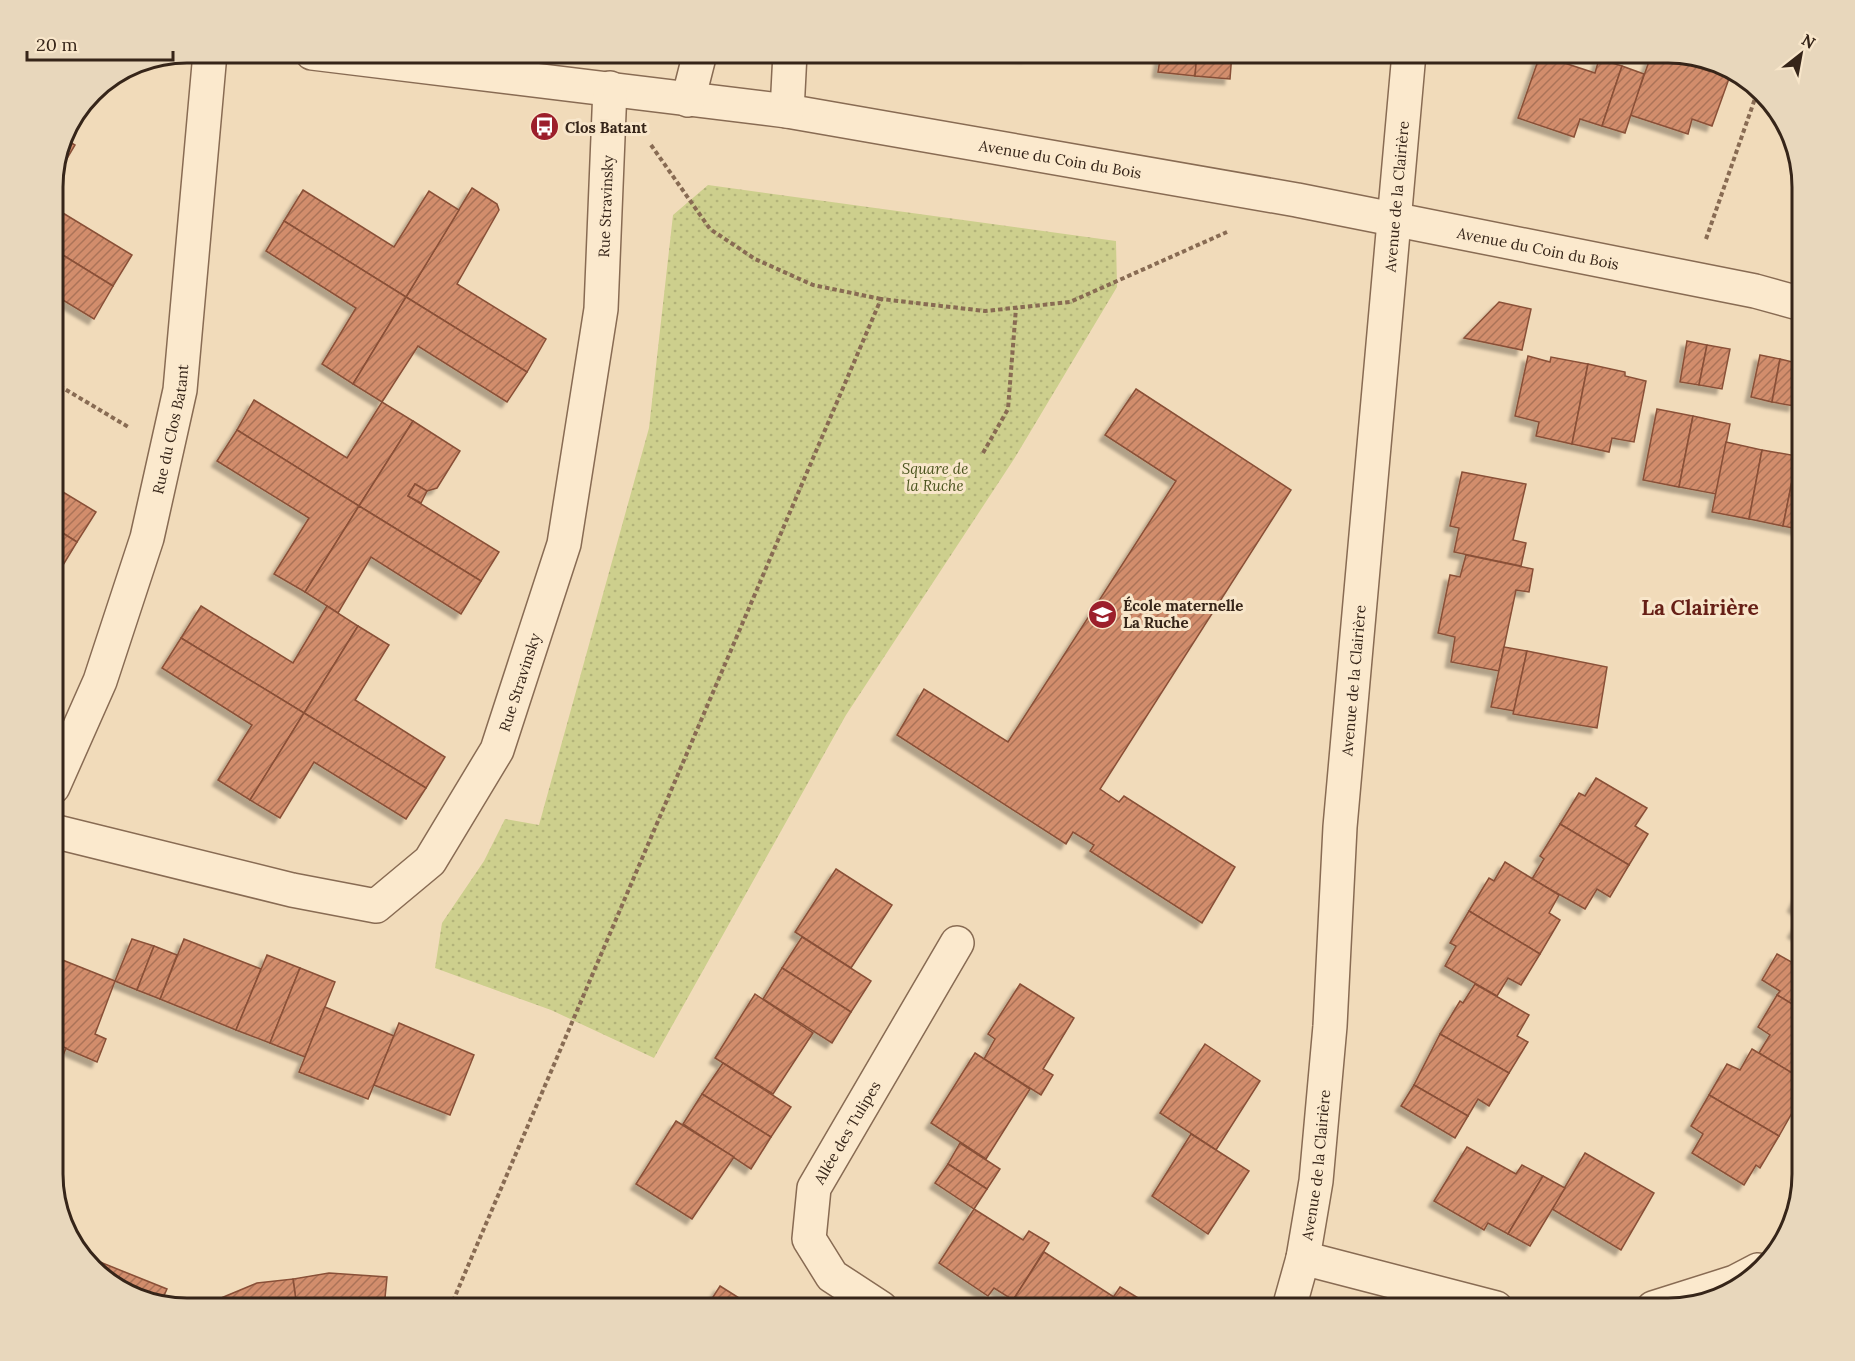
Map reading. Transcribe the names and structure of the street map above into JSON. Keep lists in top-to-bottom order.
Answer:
{
  "streets": {
    "street": [
      "Avenue du Coin du Bois",
      "Avenue de la Clairière",
      "Rue Stravinsky",
      "Rue du Clos Batant",
      "Allée des Tulipes"
    ]
  },
  "crossings": [
    ["Avenue du Coin du Bois", "Avenue de la Clairière"],
    ["Avenue du Coin du Bois", "Rue Stravinsky"]
  ],
  "districts": ["La Clairière"],
  "parks": ["Square de la Ruche"],
  "places": {
    "bus stop": ["Clos Batant"],
    "school or university": ["École maternelle La Ruche"]
  },
  "scale_bar": "20 m",
  "north": "top right"
}
